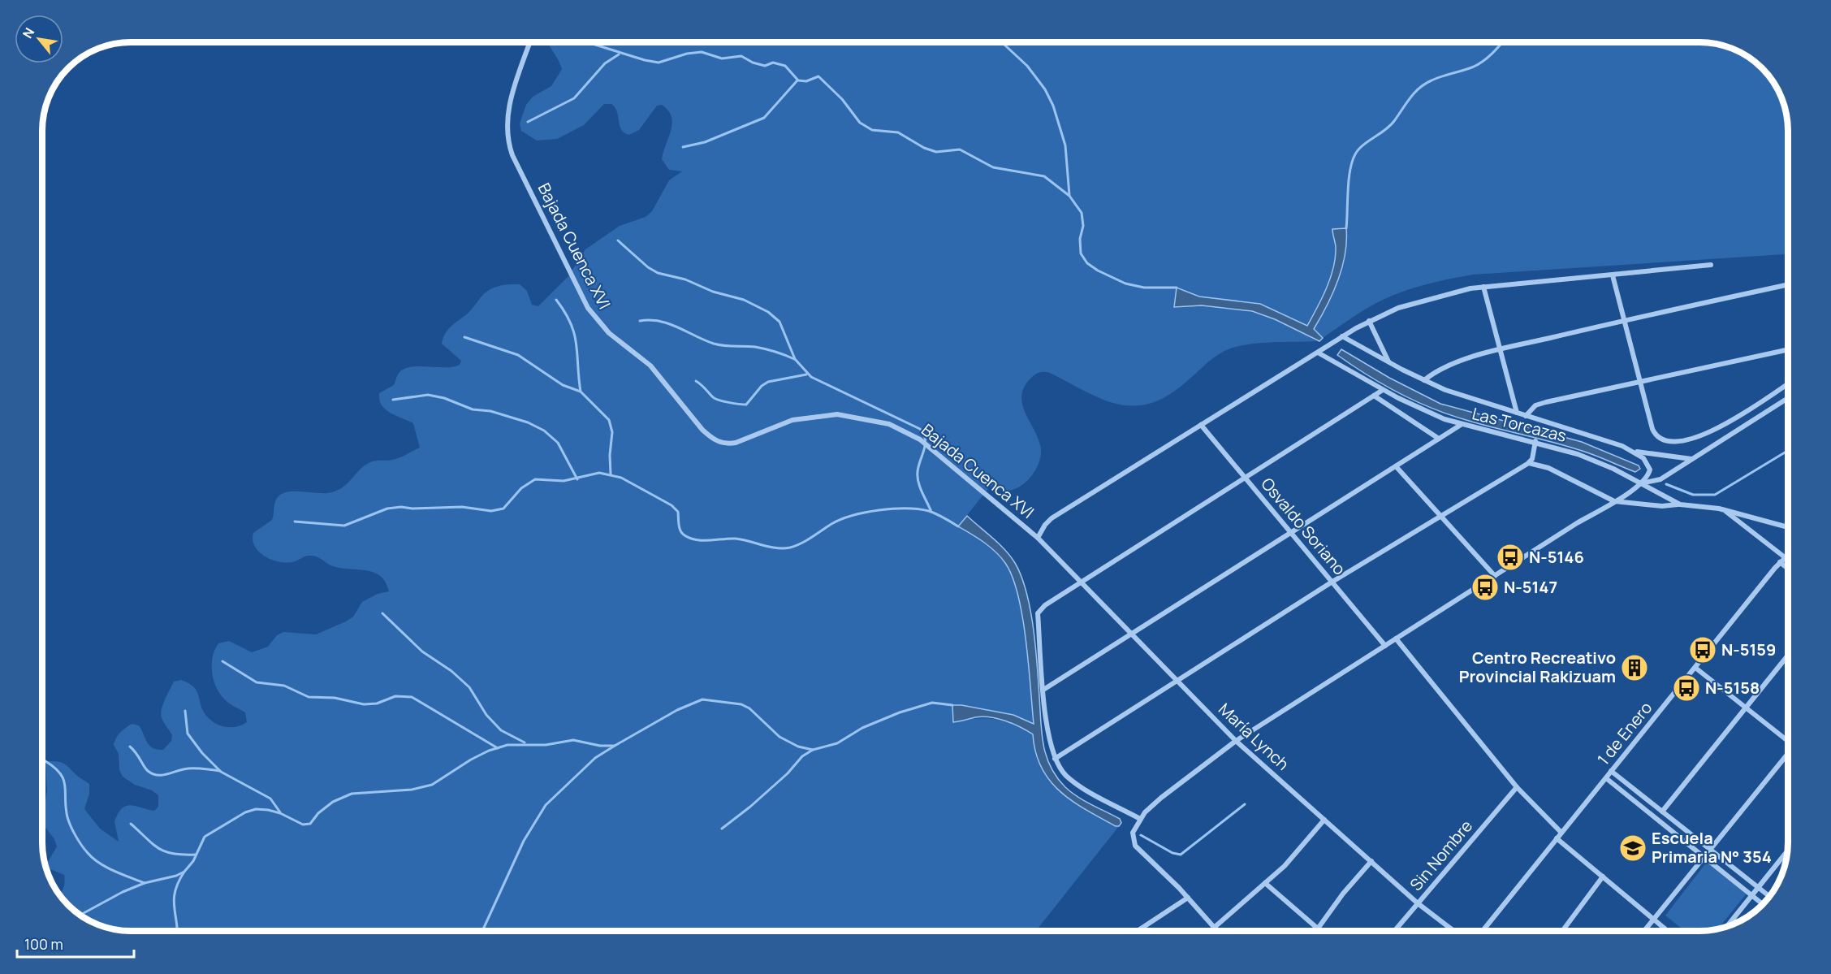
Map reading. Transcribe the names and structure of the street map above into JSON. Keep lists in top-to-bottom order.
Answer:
{
  "streets": {
    "street": [
      "Bajada Cuenca XVI",
      "Las Torcazas",
      "Osvaldo Soriano",
      "1 de Enero",
      "María Lynch",
      "Sin Nombre"
    ]
  },
  "crossings": [
    ["Bajada Cuenca XVI", "María Lynch"],
    ["Las Torcazas", "1 de Enero"],
    ["María Lynch", "Sin Nombre"]
  ],
  "places": {
    "bus stop": [
      "N-5146",
      "N-5147",
      "N-5159",
      "N-5158"
    ],
    "building": ["Centro Recreativo Provincial Rakizuam"],
    "school or university": ["Escuela Primaria N° 354"]
  },
  "scale_bar": "100 m",
  "north": "top left"
}
